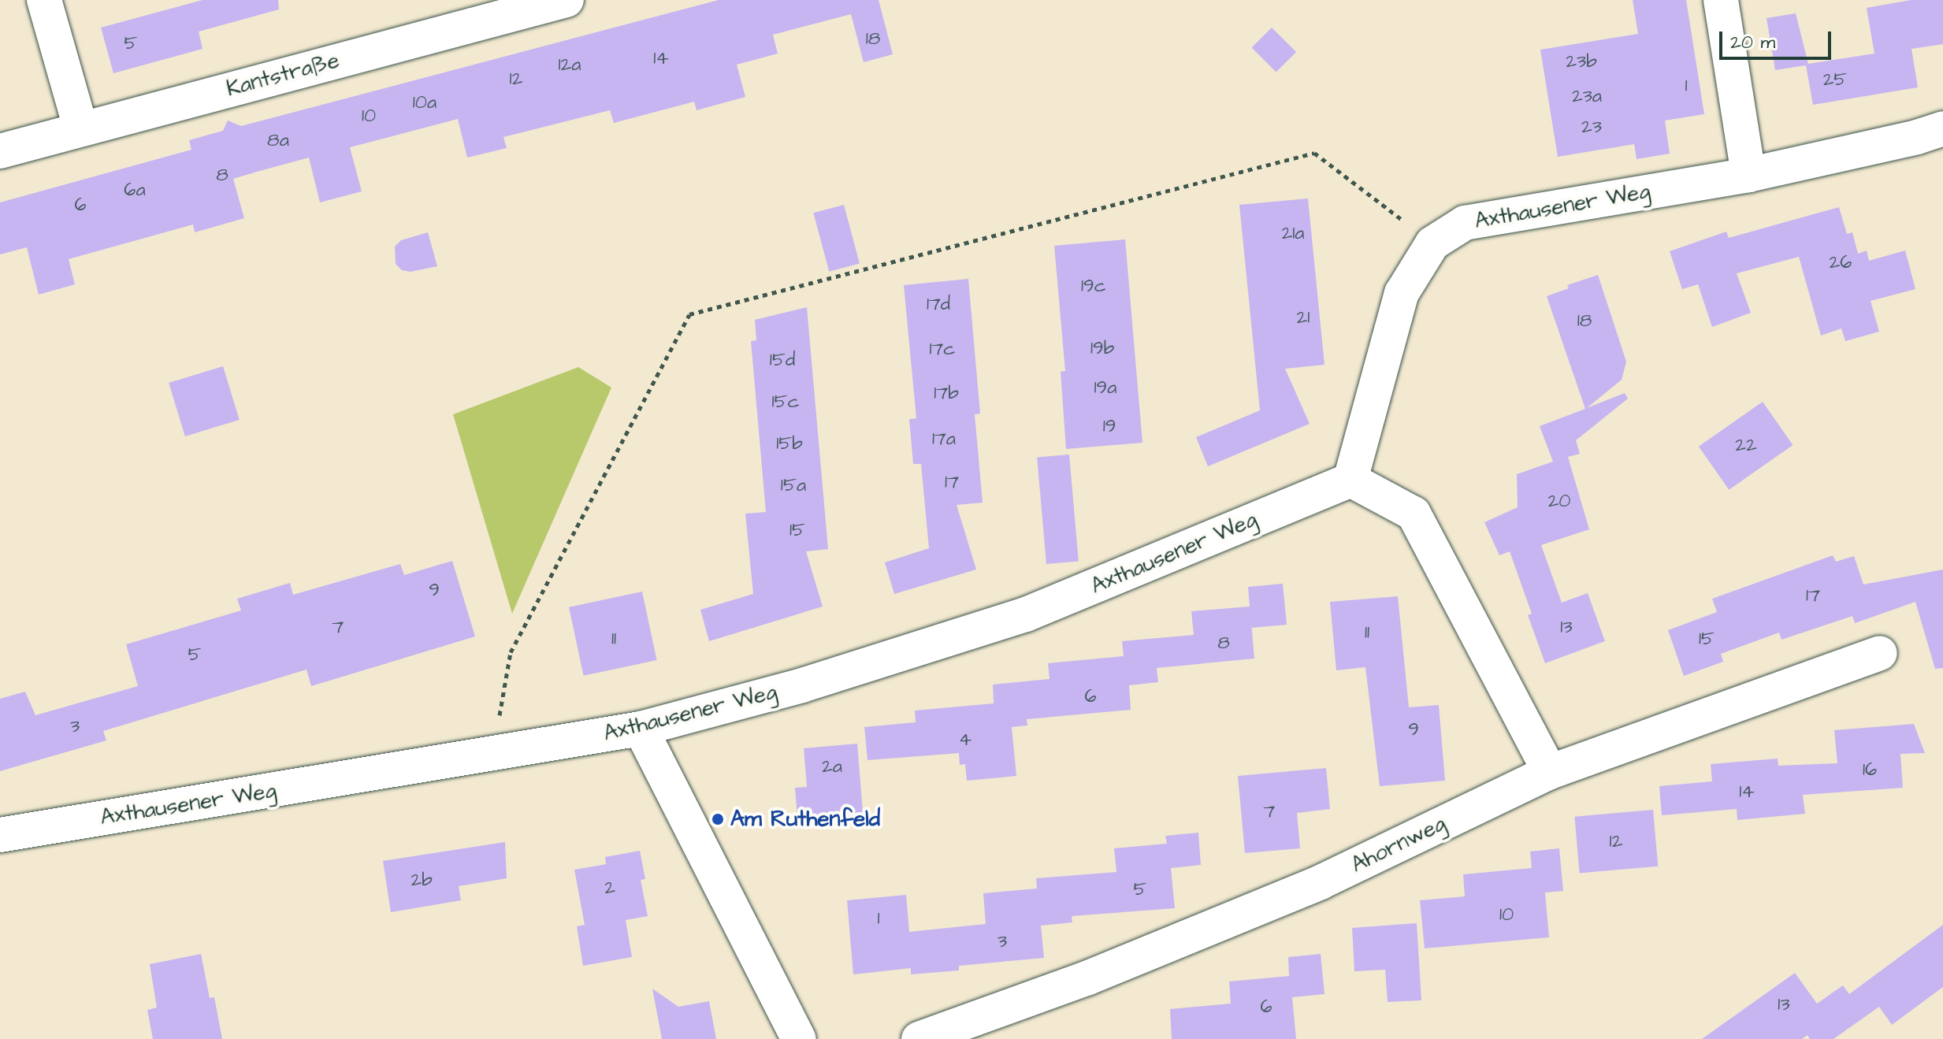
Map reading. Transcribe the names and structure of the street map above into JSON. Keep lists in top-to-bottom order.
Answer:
{
  "streets": {
    "street": ["Kantstraße", "Axthausener Weg", "Ahornweg"]
  },
  "places": ["Am Ruthenfeld"],
  "house_numbers": [
    "18",
    "5",
    "14",
    "23b",
    "12a",
    "12",
    "25",
    "1",
    "23a",
    "10a",
    "10",
    "23",
    "8a",
    "8",
    "6a",
    "6",
    "21a",
    "26",
    "19c",
    "17d",
    "21",
    "18",
    "19b",
    "17c",
    "15d",
    "19a",
    "17b",
    "15c",
    "19",
    "17a",
    "15b",
    "22",
    "17",
    "15a",
    "20",
    "15",
    "9",
    "17",
    "7",
    "13",
    "11",
    "11",
    "15",
    "8",
    "5",
    "6",
    "3",
    "9",
    "4",
    "2a",
    "16",
    "14",
    "7",
    "12",
    "2b",
    "2",
    "5",
    "10",
    "1",
    "3",
    "13",
    "6"
  ],
  "scale_bar": "20 m"
}
